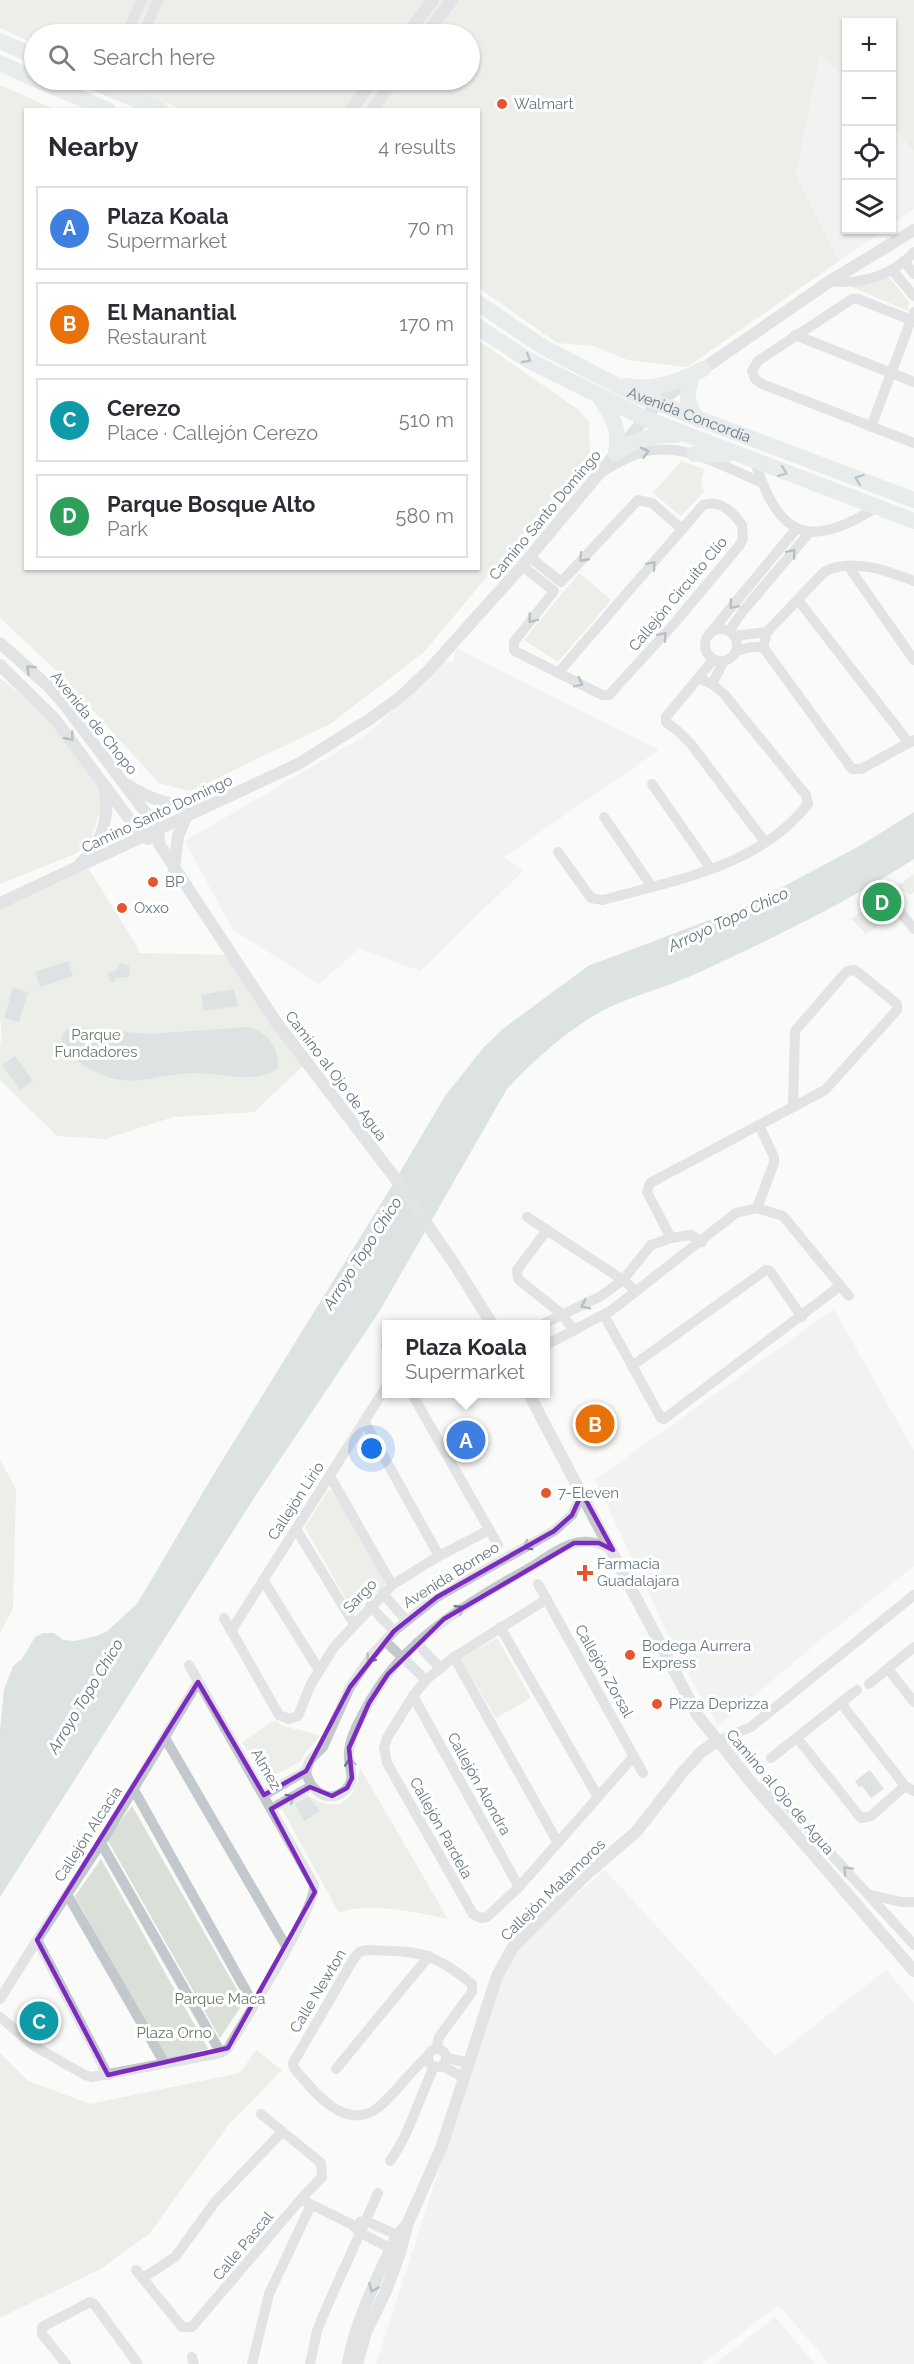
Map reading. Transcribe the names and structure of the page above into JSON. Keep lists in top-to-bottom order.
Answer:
{
  "streets": {
    "main road": ["Avenida Concordia"],
    "street": [
      "Camino Santo Domingo",
      "Callejón Circuito Clío",
      "Avenida de Chopo",
      "Camino al Ojo de Agua",
      "Callejón Lirio",
      "Avenida Borneo",
      "Sargo",
      "Callejón Zorsal",
      "Almez",
      "Callejón Alondra",
      "Callejón Pardela",
      "Callejón Alcacia",
      "Callejón Matamoros",
      "Calle Newton",
      "Calle Pascal"
    ]
  },
  "crossings": [
    ["Avenida Concordia", "Camino Santo Domingo"],
    ["Camino Santo Domingo", "Callejón Circuito Clío"],
    ["Camino Santo Domingo", "Avenida de Chopo"],
    ["Camino Santo Domingo", "Camino al Ojo de Agua"],
    ["Avenida de Chopo", "Camino al Ojo de Agua"],
    ["Camino al Ojo de Agua", "Avenida Borneo"],
    ["Camino al Ojo de Agua", "Callejón Matamoros"],
    ["Callejón Lirio", "Sargo"],
    ["Callejón Zorsal", "Callejón Pardela"],
    ["Almez", "Callejón Alcacia"],
    ["Callejón Alondra", "Callejón Pardela"]
  ],
  "water": ["Arroyo Topo Chico"],
  "parks": ["Parque Fundadores", "Parque Maca", "Plaza Orno"],
  "places": {
    "other": [
      "Walmart",
      "BP",
      "Oxxo",
      "7-Eleven",
      "Bodega Aurrera Express",
      "Pizza Deprizza"
    ],
    "health": ["Farmacia Guadalajara"]
  },
  "page": {
    "map_buttons": ["+", "−"],
    "search": "Search here",
    "heading": ["Nearby", "4 results"],
    "list": [
      {
        "mark": "A",
        "name": "Plaza Koala",
        "note": "Supermarket",
        "value": "70 m"
      },
      {
        "mark": "B",
        "name": "El Manantial",
        "note": "Restaurant",
        "value": "170 m"
      },
      {
        "mark": "C",
        "name": "Cerezo",
        "note": "Place · Callejón Cerezo",
        "value": "510 m"
      },
      {
        "mark": "D",
        "name": "Parque Bosque Alto",
        "note": "Park",
        "value": "580 m"
      }
    ],
    "pins": [
      "D",
      "B",
      "A",
      "C"
    ],
    "popup": ["Plaza Koala", "Supermarket"]
  }
}
